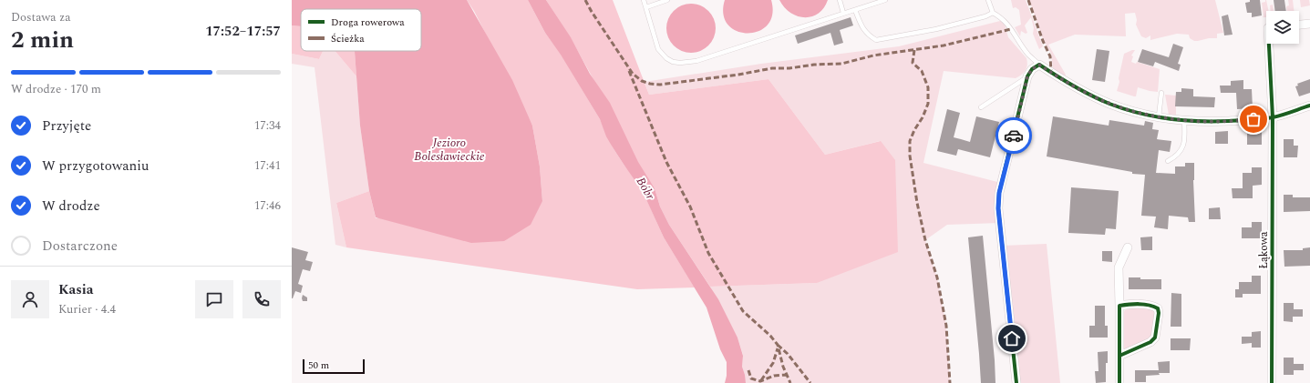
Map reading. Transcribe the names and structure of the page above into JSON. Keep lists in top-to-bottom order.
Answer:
{
  "streets": {
    "street": ["Łąkowa"]
  },
  "water": ["Jezioro Bolesławieckie", "Bóbr"],
  "legend": ["Droga rowerowa", "Ścieżka"],
  "scale_bar": "50 m",
  "page": {
    "heading": ["2 min", "Dostawa za", "17:52–17:57"],
    "panel": ["Kasia", "Kurier · 4.4"],
    "bar": "W drodze · 170 m",
    "list": [
      ["Przyjęte", "17:34"],
      ["W przygotowaniu", "17:41"],
      ["W drodze", "17:46"],
      "Dostarczone"
    ],
    "scale": "50 m"
  }
}
